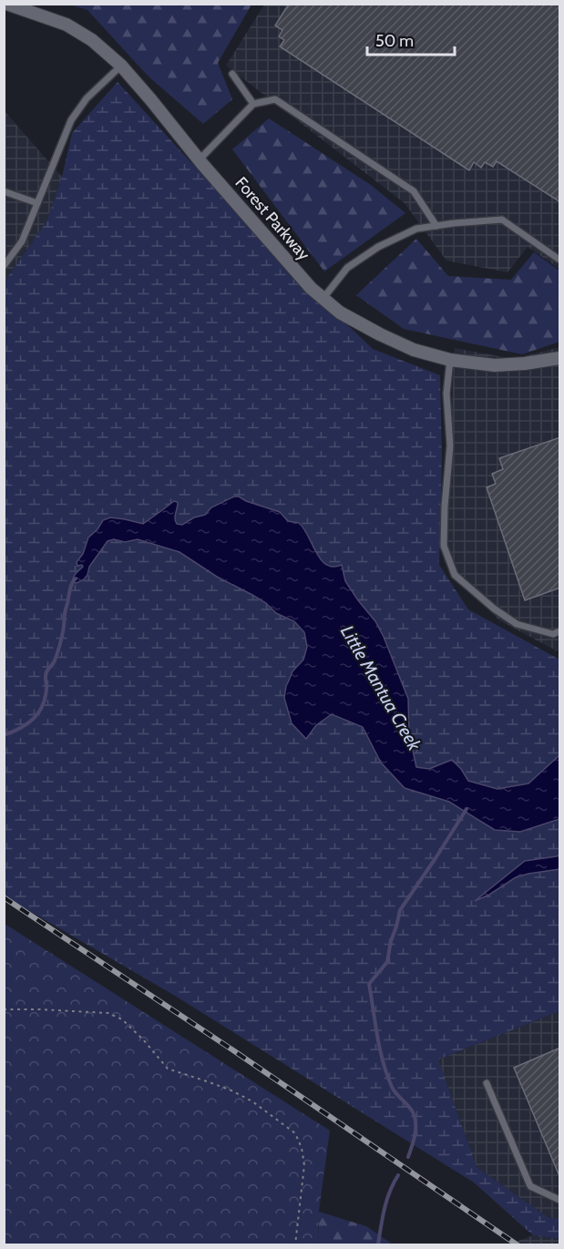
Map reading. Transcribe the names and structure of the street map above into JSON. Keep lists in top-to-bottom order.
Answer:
{
  "streets": {
    "street": ["Forest Parkway"]
  },
  "water": ["Little Mantua Creek"],
  "scale_bar": "50 m"
}
